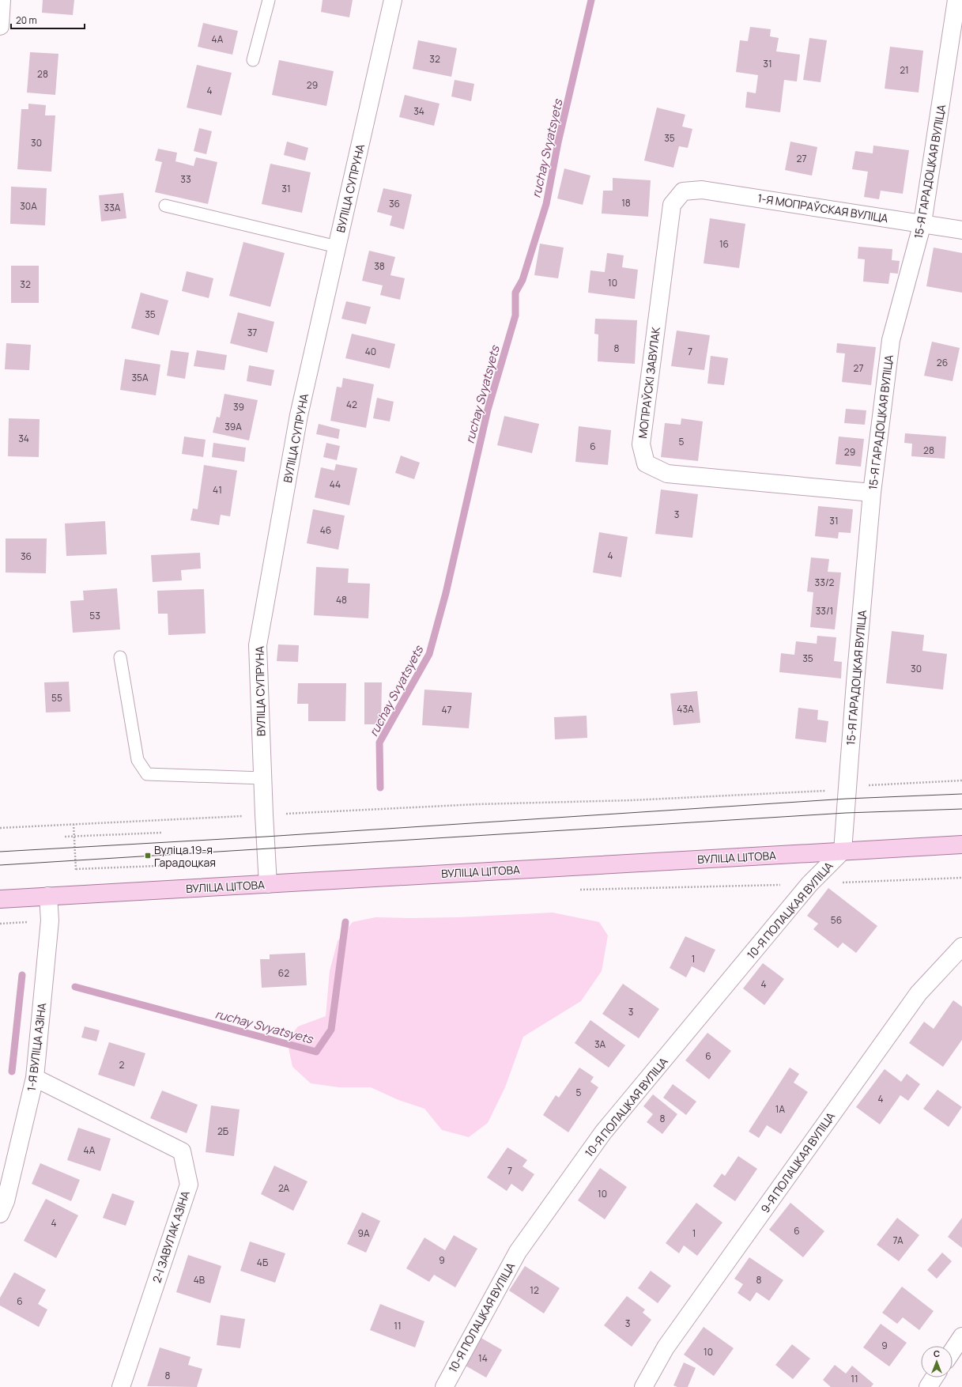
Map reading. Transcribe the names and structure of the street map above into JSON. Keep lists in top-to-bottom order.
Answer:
{
  "streets": {
    "main road": ["ВУЛІЦА ЦІТОВА"],
    "street": [
      "15-Я ГАРАДОЦКАЯ ВУЛІЦА",
      "ВУЛІЦА СУПРУНА",
      "1-Я МОПРАЎСКАЯ ВУЛІЦА",
      "МОПРАЎСКІ ЗАВУЛАК",
      "10-Я ПОЛАЦКАЯ ВУЛІЦА",
      "1-Я ВУЛІЦА АЗІНА",
      "9-Я ПОЛАЦКАЯ ВУЛІЦА",
      "2-І ЗАВУЛАК АЗІНА"
    ]
  },
  "crossings": [
    ["15-Я ГАРАДОЦКАЯ ВУЛІЦА", "1-Я МОПРАЎСКАЯ ВУЛІЦА"],
    ["15-Я ГАРАДОЦКАЯ ВУЛІЦА", "МОПРАЎСКІ ЗАВУЛАК"],
    ["15-Я ГАРАДОЦКАЯ ВУЛІЦА", "ВУЛІЦА ЦІТОВА"],
    ["15-Я ГАРАДОЦКАЯ ВУЛІЦА", "10-Я ПОЛАЦКАЯ ВУЛІЦА"],
    ["ВУЛІЦА СУПРУНА", "ВУЛІЦА ЦІТОВА"],
    ["1-Я МОПРАЎСКАЯ ВУЛІЦА", "МОПРАЎСКІ ЗАВУЛАК"],
    ["ВУЛІЦА ЦІТОВА", "10-Я ПОЛАЦКАЯ ВУЛІЦА"],
    ["ВУЛІЦА ЦІТОВА", "1-Я ВУЛІЦА АЗІНА"],
    ["1-Я ВУЛІЦА АЗІНА", "2-І ЗАВУЛАК АЗІНА"]
  ],
  "water": ["ruchay Svyatsyets"],
  "places": {
    "transit": ["Вуліца 19-я Гарадоцкая"]
  },
  "house_numbers": [
    "4А",
    "32",
    "31",
    "21",
    "28",
    "29",
    "4",
    "34",
    "35",
    "30",
    "27",
    "33",
    "31",
    "18",
    "36",
    "30А",
    "33А",
    "16",
    "38",
    "10",
    "32",
    "35",
    "37",
    "8",
    "40",
    "7",
    "26",
    "27",
    "35А",
    "42",
    "39",
    "39А",
    "34",
    "5",
    "6",
    "28",
    "29",
    "44",
    "41",
    "3",
    "31",
    "46",
    "4",
    "36",
    "33/2",
    "48",
    "33/1",
    "53",
    "35",
    "30",
    "55",
    "43А",
    "47",
    "56",
    "1",
    "62",
    "4",
    "3",
    "3А",
    "6",
    "2",
    "5",
    "4",
    "1А",
    "8",
    "2Б",
    "4А",
    "7",
    "2А",
    "10",
    "4",
    "6",
    "9А",
    "1",
    "7А",
    "9",
    "4Б",
    "4В",
    "8",
    "12",
    "6",
    "3",
    "11",
    "9",
    "10",
    "14",
    "8",
    "11"
  ],
  "scale_bar": "20 m",
  "north": "top"
}
